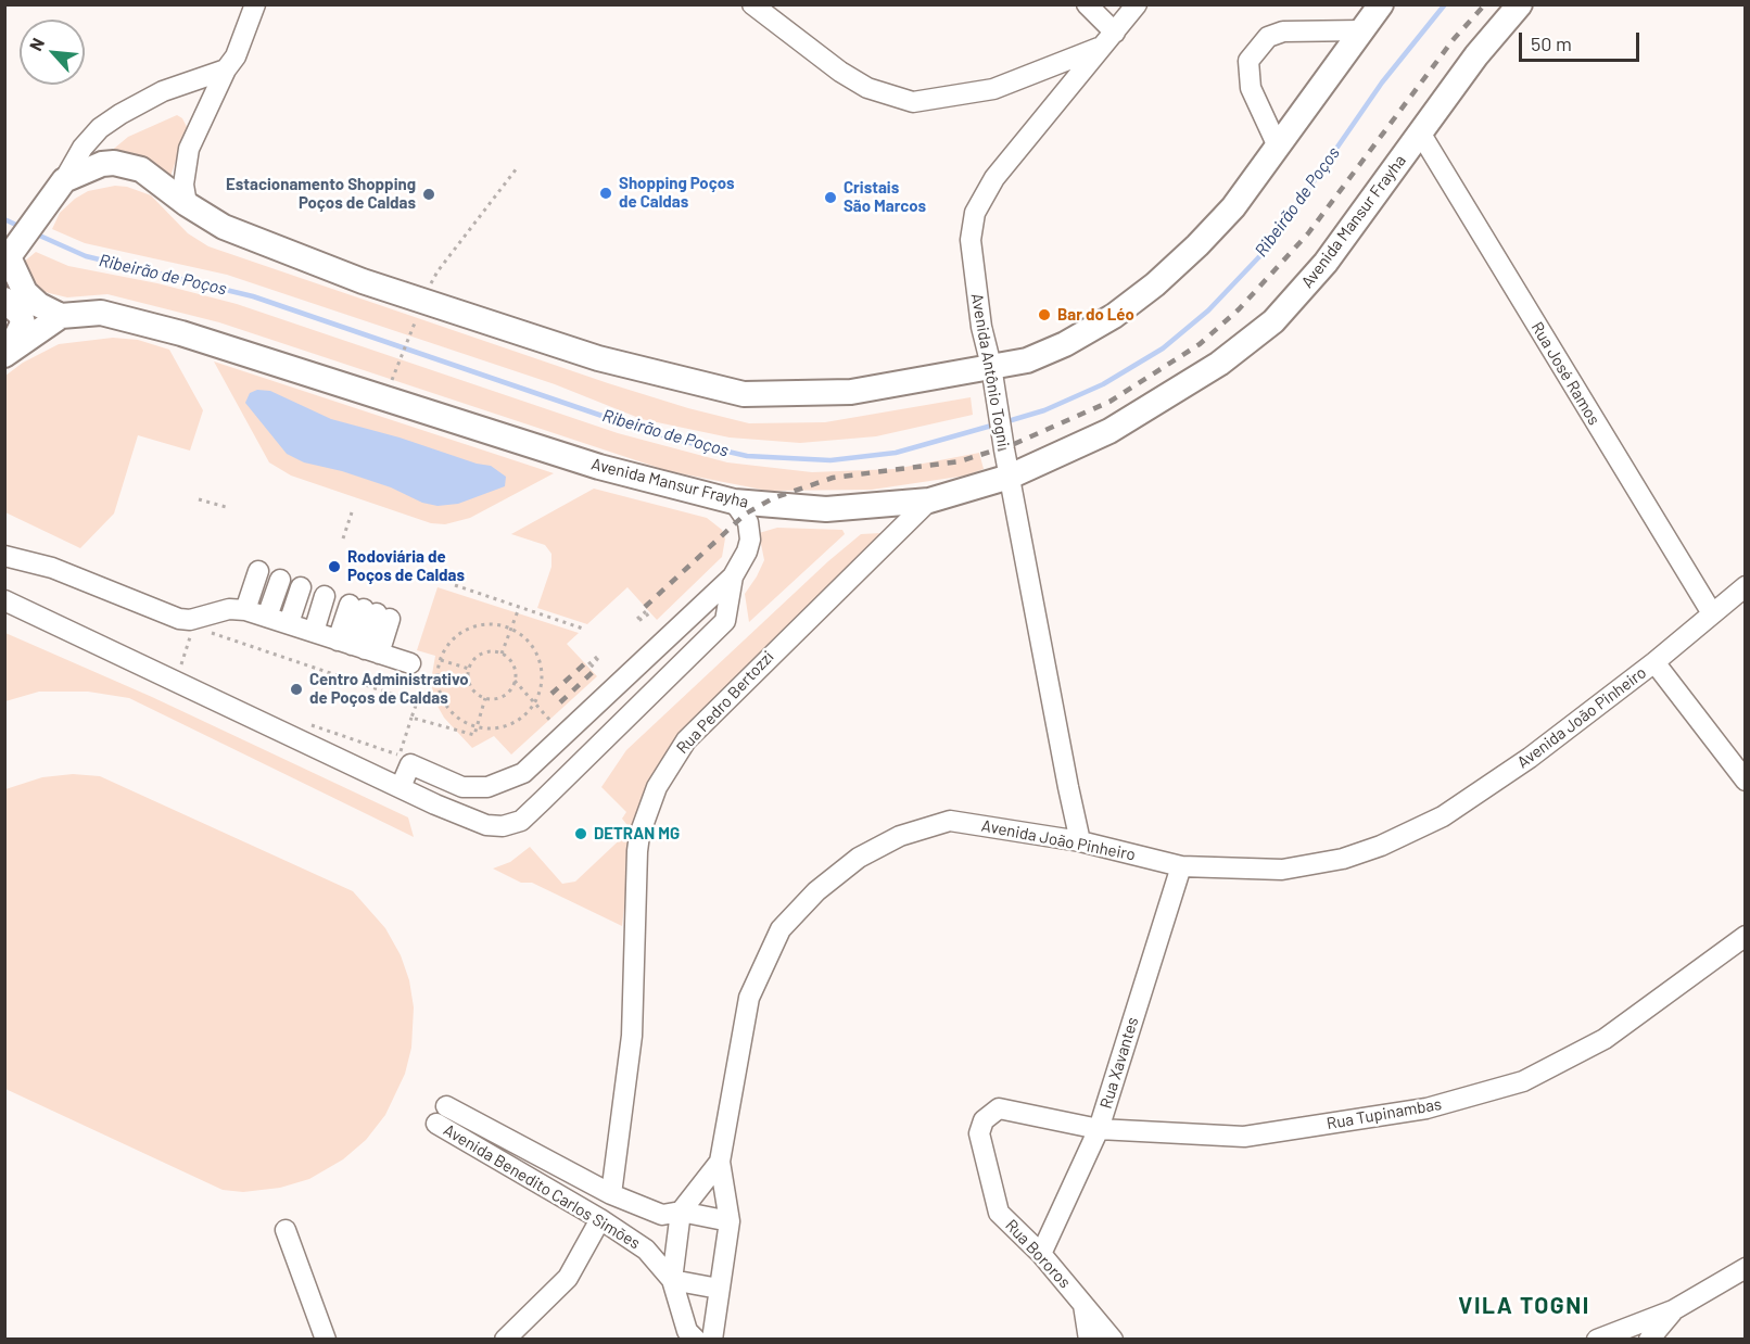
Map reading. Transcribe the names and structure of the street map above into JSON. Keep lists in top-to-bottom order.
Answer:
{
  "streets": {
    "main road": ["Avenida Mansur Frayha"],
    "street": [
      "Avenida Antônio Togni",
      "Rua José Ramos",
      "Rua Pedro Bertozzi",
      "Avenida João Pinheiro",
      "Rua Xavantes",
      "Rua Tupinambas",
      "Avenida Benedito Carlos Simões",
      "Rua Bororos"
    ]
  },
  "crossings": [
    ["Avenida Mansur Frayha", "Avenida Antônio Togni"],
    ["Avenida Mansur Frayha", "Rua José Ramos"],
    ["Avenida Mansur Frayha", "Rua Pedro Bertozzi"],
    ["Avenida Antônio Togni", "Avenida João Pinheiro"],
    ["Rua José Ramos", "Avenida João Pinheiro"],
    ["Rua Pedro Bertozzi", "Avenida Benedito Carlos Simões"],
    ["Avenida João Pinheiro", "Rua Xavantes"],
    ["Avenida João Pinheiro", "Avenida Benedito Carlos Simões"],
    ["Rua Xavantes", "Rua Tupinambas"],
    ["Rua Xavantes", "Rua Bororos"],
    ["Rua Tupinambas", "Rua Bororos"]
  ],
  "districts": ["VILA TOGNI"],
  "water": ["Ribeirão de Poços"],
  "places": [
    "Shopping Poços de Caldas",
    "Estacionamento Shopping Poços de Caldas",
    "Cristais São Marcos",
    "Bar do Léo",
    "Rodoviária de Poços de Caldas",
    "Centro Administrativo de Poços de Caldas",
    "DETRAN MG"
  ],
  "scale_bar": "50 m",
  "north": "top left"
}
